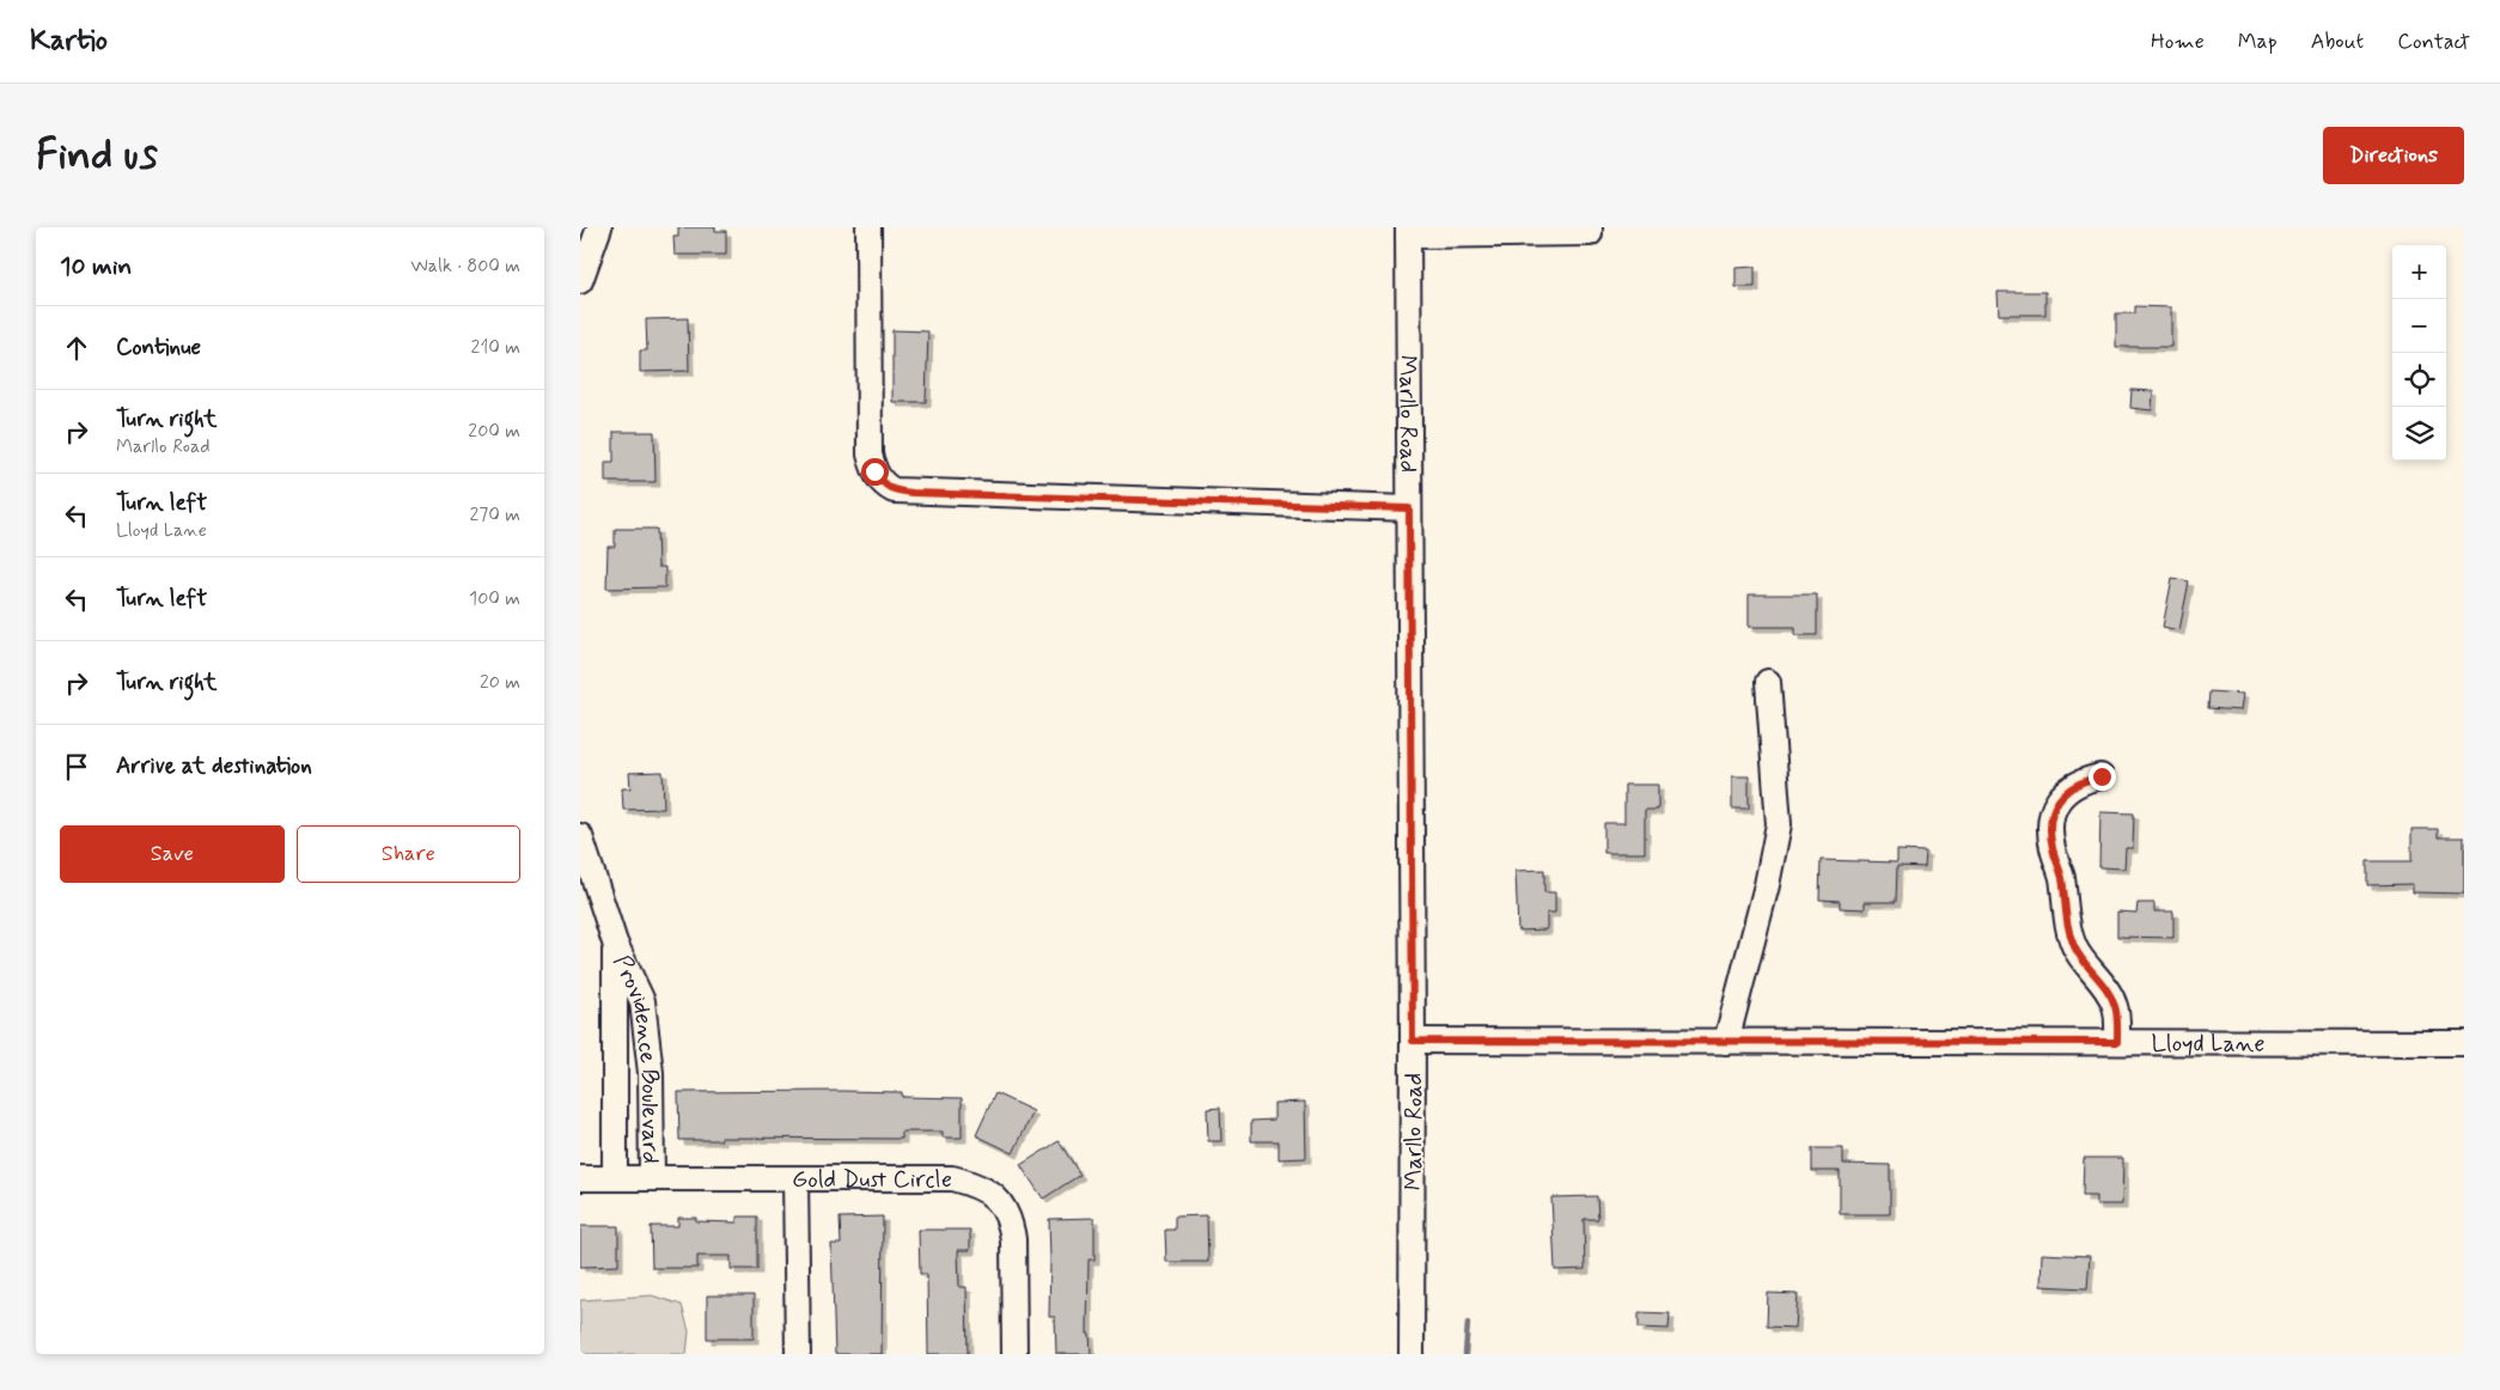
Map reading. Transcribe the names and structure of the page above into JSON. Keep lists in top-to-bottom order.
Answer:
{
  "streets": {
    "street": [
      "Marllo Road",
      "Lloyd Lane",
      "Providence Boulevard",
      "Gold Dust Circle"
    ]
  },
  "crossings": [
    ["Marllo Road", "Lloyd Lane"],
    ["Providence Boulevard", "Gold Dust Circle"]
  ],
  "page": {
    "header": "Kartio",
    "nav": [
      "Home",
      "Map",
      "About",
      "Contact"
    ],
    "buttons": [
      "Directions",
      ["Save", "Share"]
    ],
    "title": "Find us",
    "heading": ["10 min", "Walk · 800 m"],
    "map_buttons": ["+", "−"],
    "list": [
      ["Continue", "210 m"],
      ["Turn right", "Marllo Road", "200 m"],
      ["Turn left", "Lloyd Lane", "270 m"],
      ["Turn left", "100 m"],
      ["Turn right", "20 m"],
      "Arrive at destination"
    ]
  }
}
